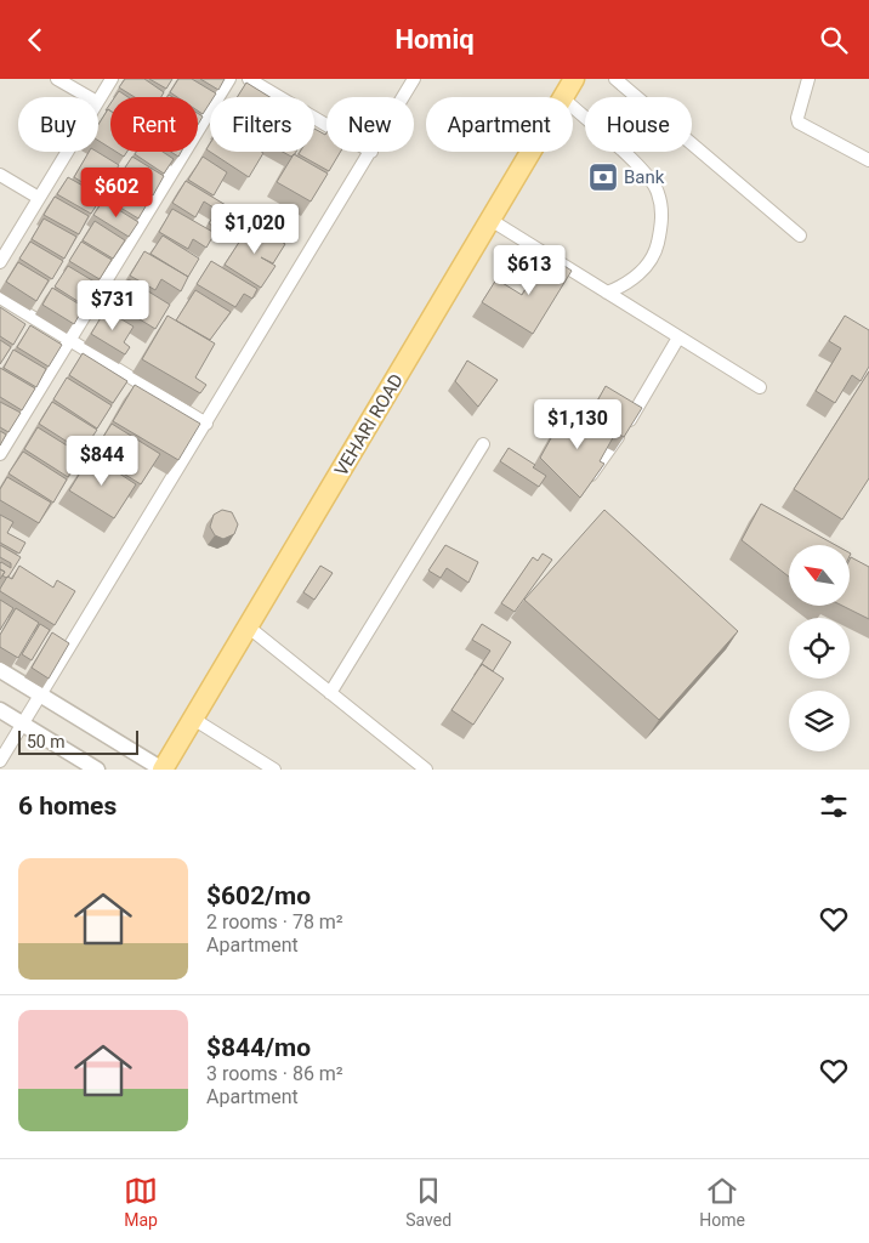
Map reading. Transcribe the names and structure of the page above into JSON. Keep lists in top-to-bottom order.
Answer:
{
  "streets": {
    "main road": ["VEHARI ROAD"]
  },
  "places": {
    "bank": ["Bank"]
  },
  "scale_bar": "50 m",
  "north": "top left",
  "page": {
    "header": "Homiq",
    "chip": [
      "Buy",
      "Rent",
      "Filters",
      "New",
      "Apartment",
      "House"
    ],
    "price": [
      "$602",
      "$1,020",
      "$613",
      "$731",
      "$1,130",
      "$844"
    ],
    "scale": "50 m",
    "heading": "6 homes",
    "list": [
      {
        "name": "$602/mo",
        "note": "2 rooms · 78 m² · Apartment"
      },
      {
        "name": "$844/mo",
        "note": "3 rooms · 86 m² · Apartment"
      }
    ],
    "tabs": ["Map", "Saved", "Home"]
  }
}
